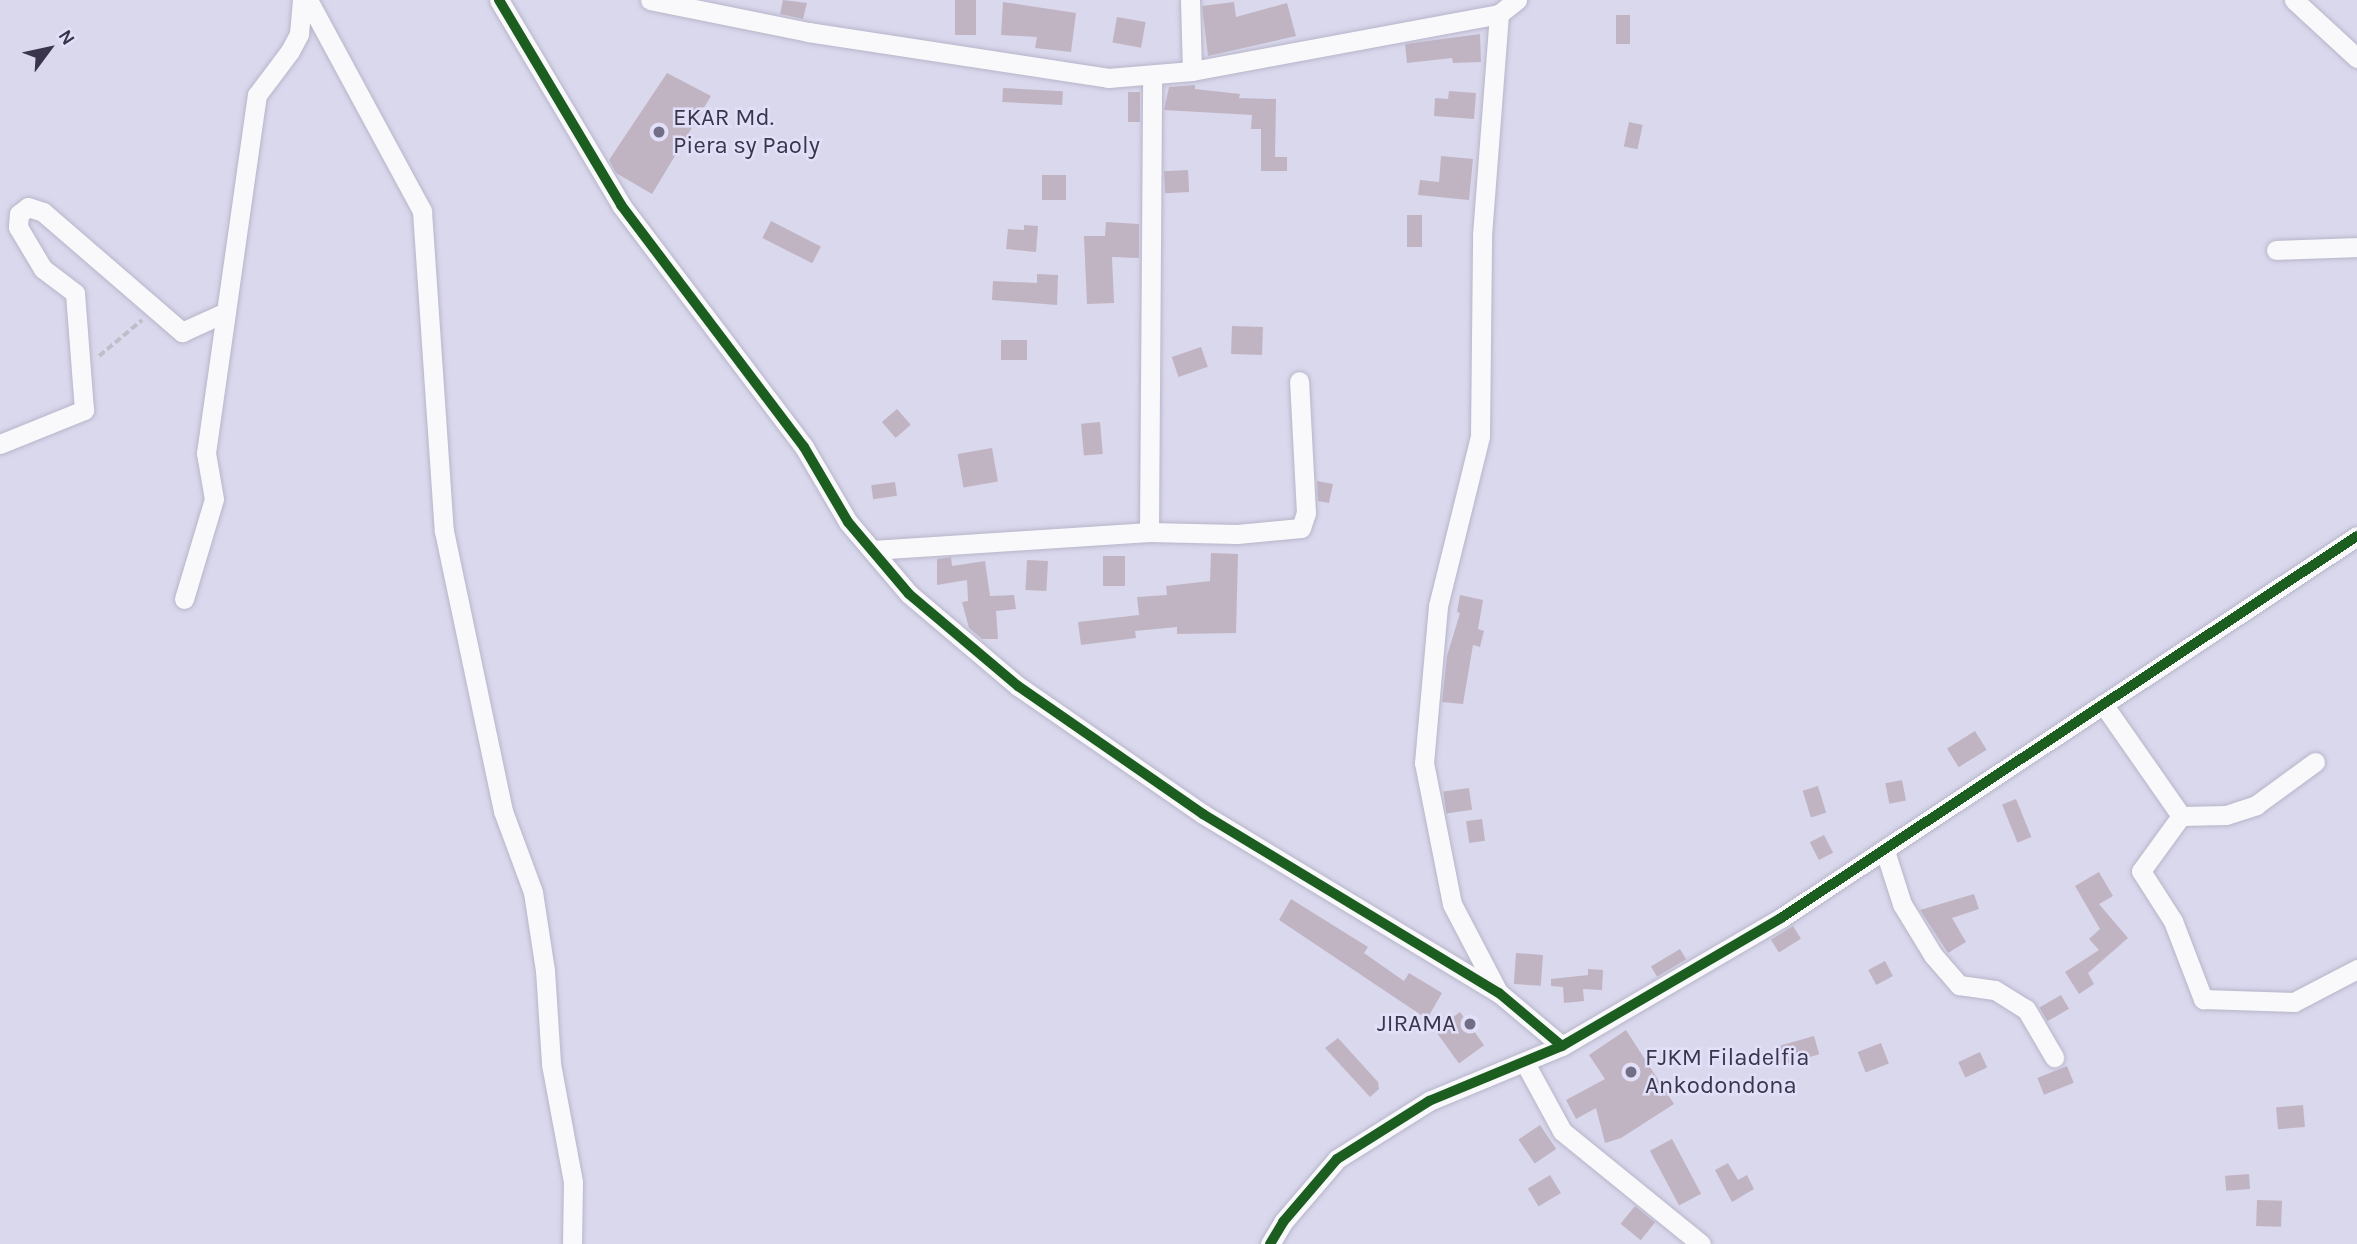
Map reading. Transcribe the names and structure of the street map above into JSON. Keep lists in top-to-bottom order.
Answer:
{
  "places": ["EKAR Md. Piera sy Paoly", "JIRAMA", "FJKM Filadelfia Ankodondona"],
  "north": "top right"
}
